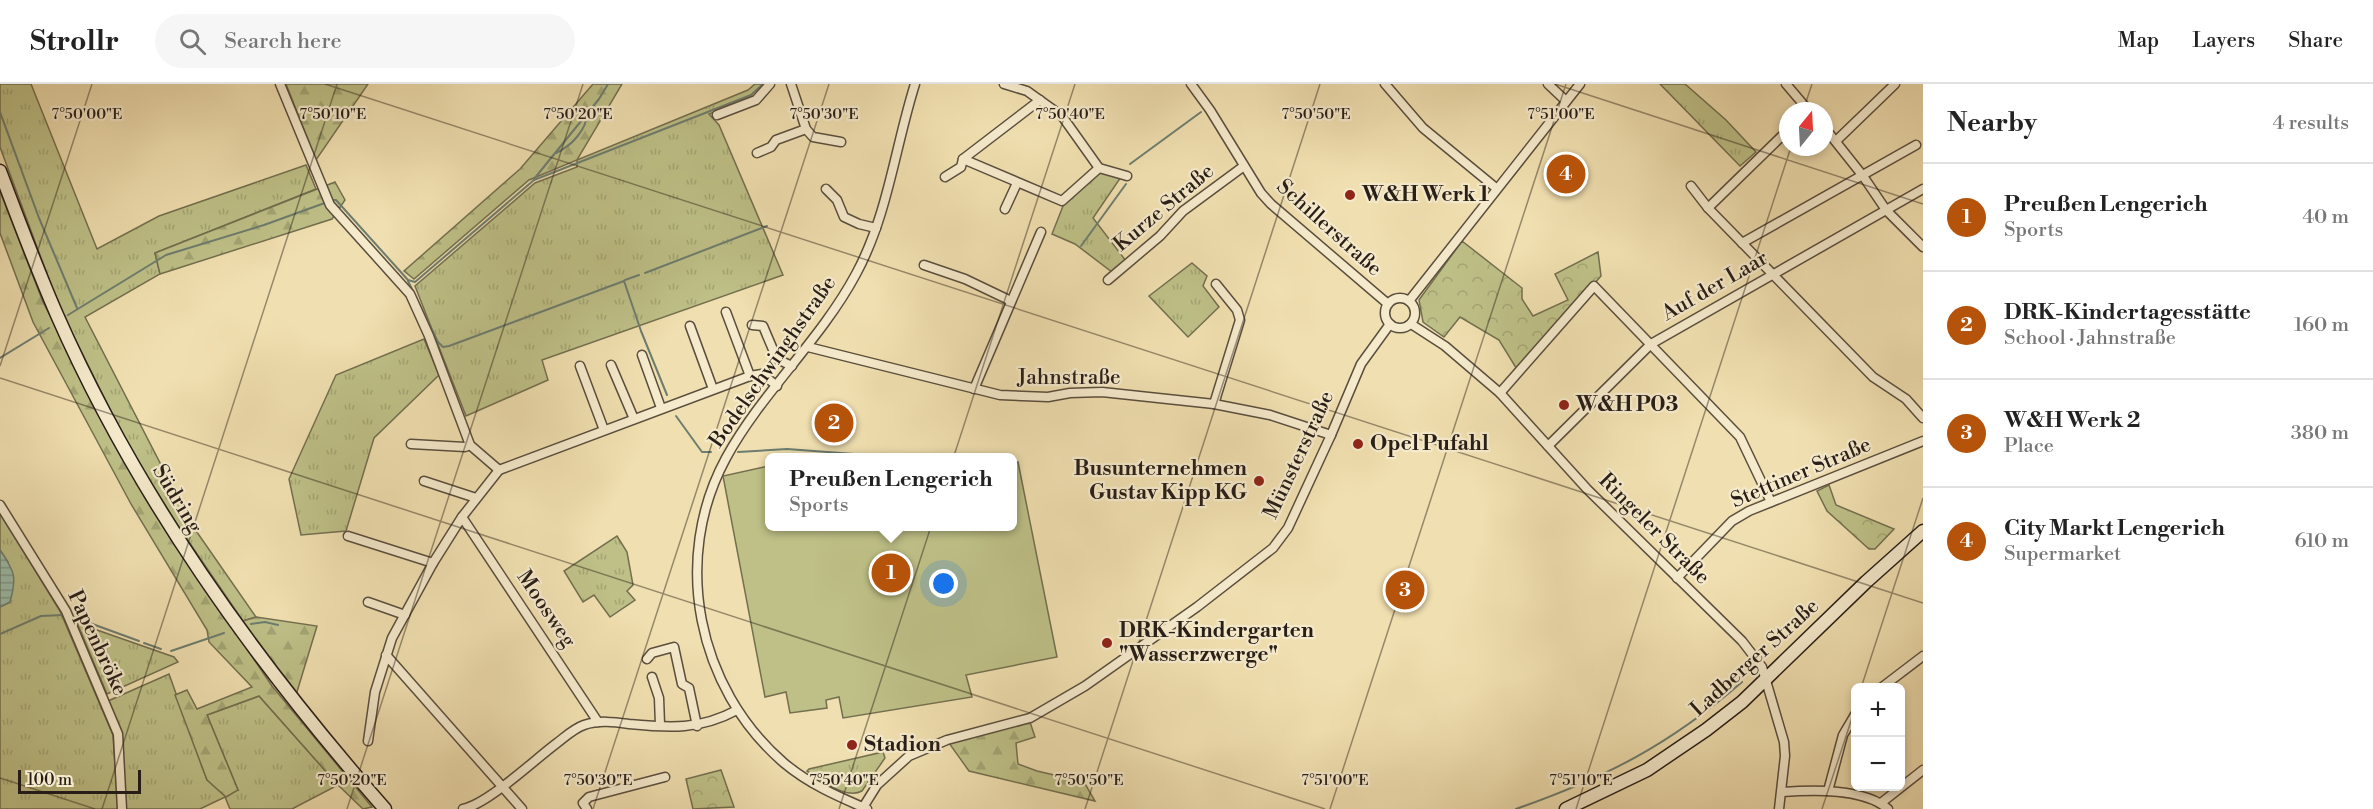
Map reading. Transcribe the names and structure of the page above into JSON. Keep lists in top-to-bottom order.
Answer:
{
  "streets": {
    "main road": ["Südring", "Ladberger Straße"],
    "street": [
      "Kurze Straße",
      "Schillerstraße",
      "Auf der Laar",
      "Bodelschwinghstraße",
      "Jahnstraße",
      "Münsterstraße",
      "Stettiner Straße",
      "Ringeler Straße",
      "Moosweg",
      "Papenbröke"
    ]
  },
  "crossings": [
    ["Kurze Straße", "Schillerstraße"],
    ["Schillerstraße", "Münsterstraße"],
    ["Schillerstraße", "Ringeler Straße"],
    ["Auf der Laar", "Ringeler Straße"],
    ["Bodelschwinghstraße", "Jahnstraße"],
    ["Bodelschwinghstraße", "Münsterstraße"],
    ["Jahnstraße", "Münsterstraße"],
    ["Münsterstraße", "Ringeler Straße"],
    ["Stettiner Straße", "Ringeler Straße"],
    ["Ringeler Straße", "Ladberger Straße"]
  ],
  "places": [
    "W&H Werk 1",
    "W&H P03",
    "Opel Pufahl",
    "Busunternehmen Gustav Kipp KG",
    "DRK-Kindergarten \"Wasserzwerge\"",
    "Stadion"
  ],
  "scale_bar": "100 m",
  "north": "top",
  "page": {
    "header": "Strollr",
    "search": "Search here",
    "nav": ["Map", "Layers", "Share"],
    "heading": ["Nearby", "4 results"],
    "pins": [
      "4",
      "2",
      "1",
      "3"
    ],
    "list": [
      {
        "mark": "1",
        "name": "Preußen Lengerich",
        "note": "Sports",
        "value": "40 m"
      },
      {
        "mark": "2",
        "name": "DRK-Kindertagesstätte",
        "note": "School · Jahnstraße",
        "value": "160 m"
      },
      {
        "mark": "3",
        "name": "W&H Werk 2",
        "note": "Place",
        "value": "380 m"
      },
      {
        "mark": "4",
        "name": "City Markt Lengerich",
        "note": "Supermarket",
        "value": "610 m"
      }
    ],
    "popup": ["Preußen Lengerich", "Sports"],
    "map_buttons": ["+", "−"],
    "scale": "100 m"
  },
  "coordinates": [
    "7°50'00\"E",
    "7°50'10\"E",
    "7°50'20\"E",
    "7°50'30\"E",
    "7°50'40\"E",
    "7°50'50\"E",
    "7°51'00\"E",
    "7°51'10\"E"
  ]
}
